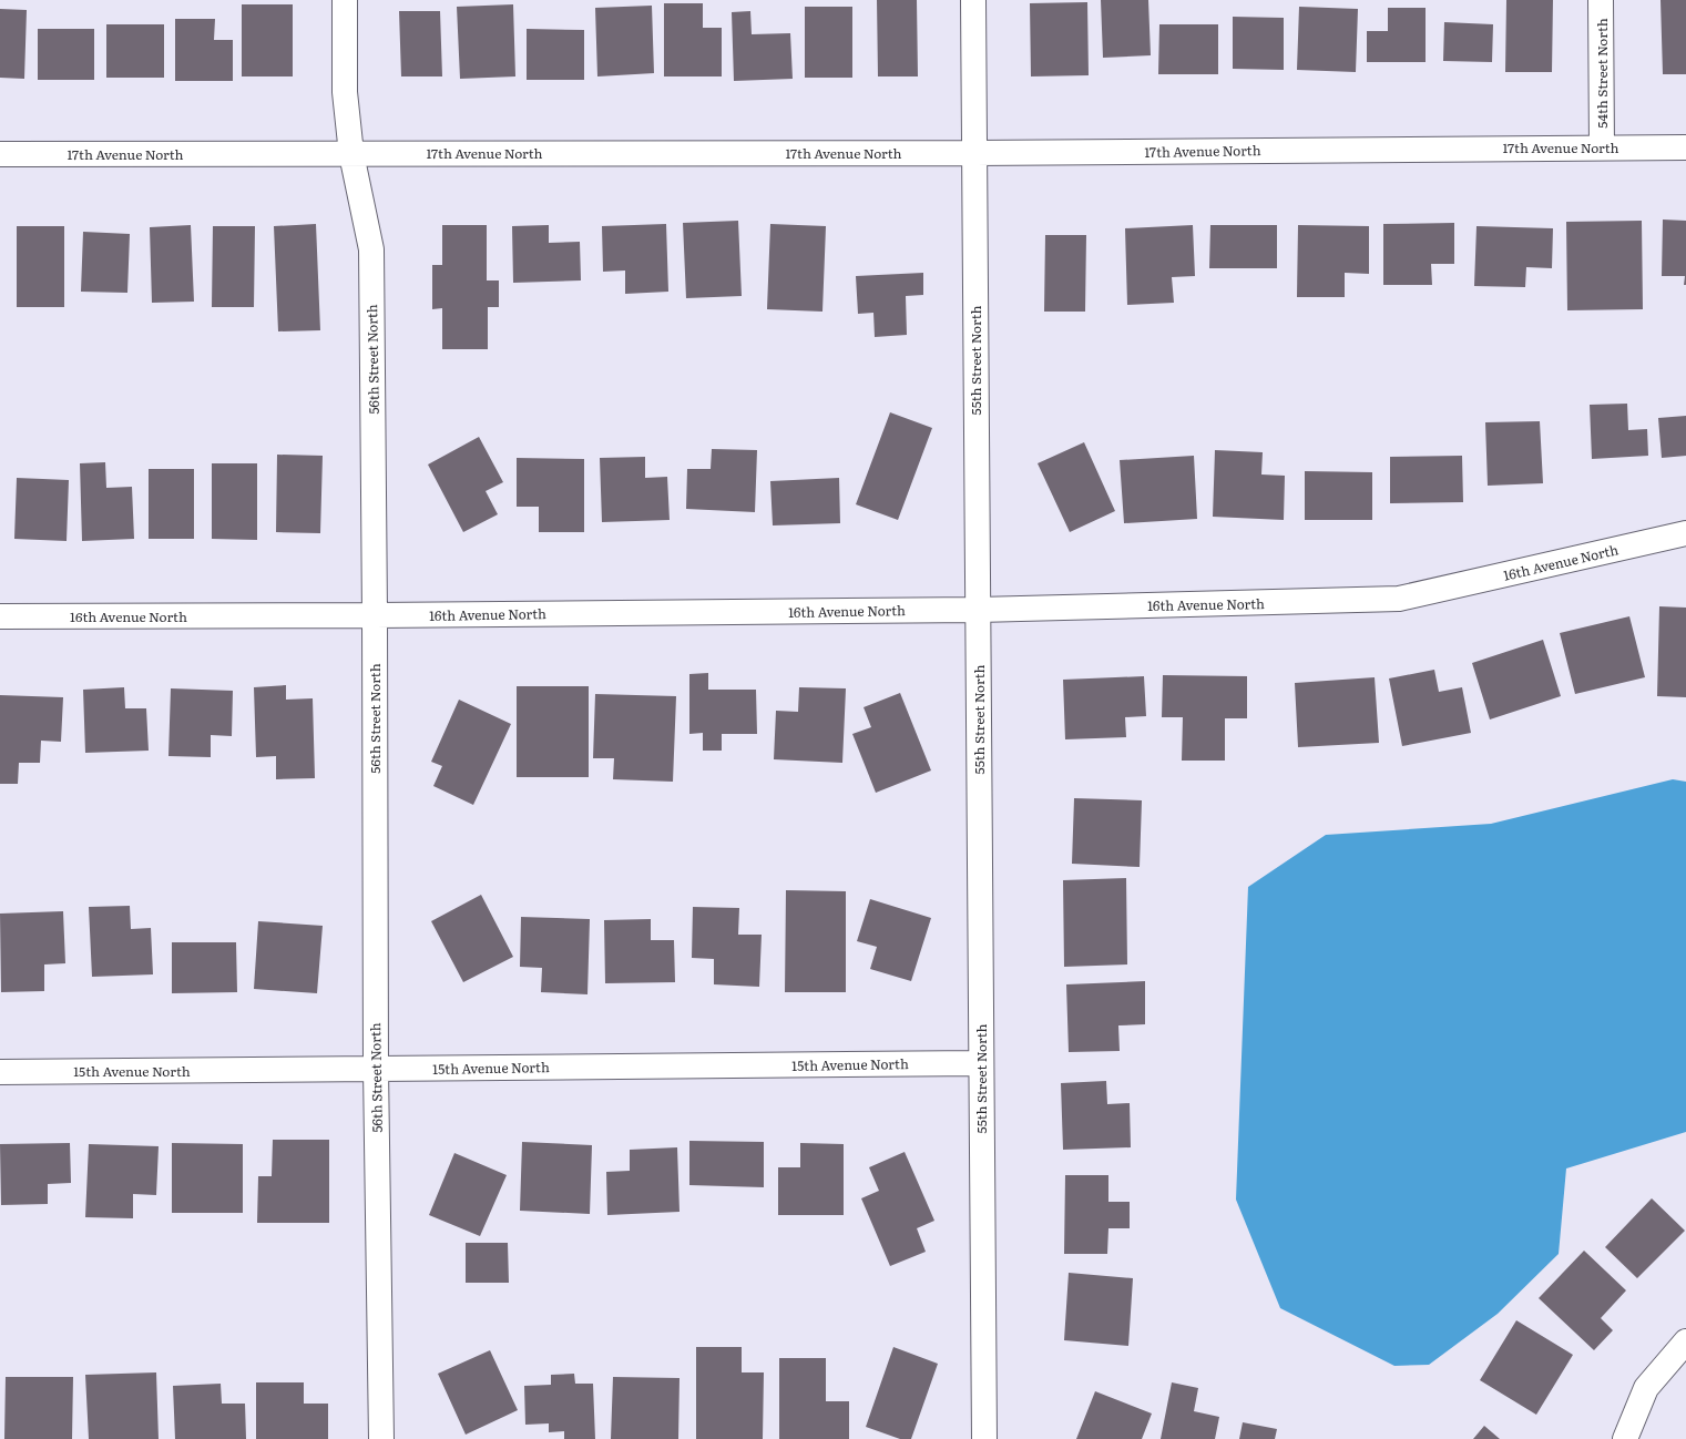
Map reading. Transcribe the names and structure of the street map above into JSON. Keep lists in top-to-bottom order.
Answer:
{
  "streets": {
    "street": [
      "54th Street North",
      "17th Avenue North",
      "56th Street North",
      "55th Street North",
      "16th Avenue North",
      "15th Avenue North"
    ]
  },
  "crossings": [
    ["54th Street North", "17th Avenue North"],
    ["17th Avenue North", "56th Street North"],
    ["17th Avenue North", "55th Street North"],
    ["56th Street North", "16th Avenue North"],
    ["56th Street North", "15th Avenue North"],
    ["55th Street North", "16th Avenue North"],
    ["55th Street North", "15th Avenue North"]
  ]
}
